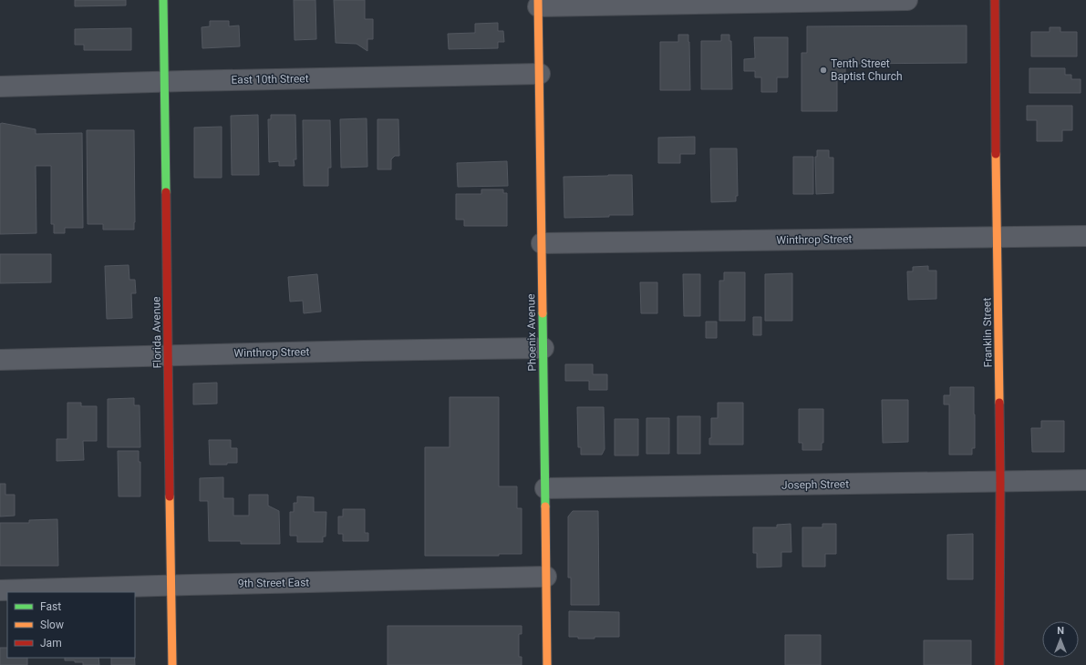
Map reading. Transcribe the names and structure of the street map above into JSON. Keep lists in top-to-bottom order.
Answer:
{
  "streets": {
    "street": [
      "East 10th Street",
      "Winthrop Street",
      "Florida Avenue",
      "Phoenix Avenue",
      "Franklin Street",
      "Joseph Street",
      "9th Street East"
    ]
  },
  "crossings": [
    ["East 10th Street", "Florida Avenue"],
    ["East 10th Street", "Phoenix Avenue"],
    ["Winthrop Street", "Florida Avenue"],
    ["Winthrop Street", "Phoenix Avenue"],
    ["Winthrop Street", "Franklin Street"],
    ["Florida Avenue", "9th Street East"],
    ["Phoenix Avenue", "Joseph Street"],
    ["Phoenix Avenue", "9th Street East"],
    ["Franklin Street", "Joseph Street"]
  ],
  "places": ["Tenth Street Baptist Church"],
  "legend": ["Fast", "Slow", "Jam"],
  "north": "top"
}
